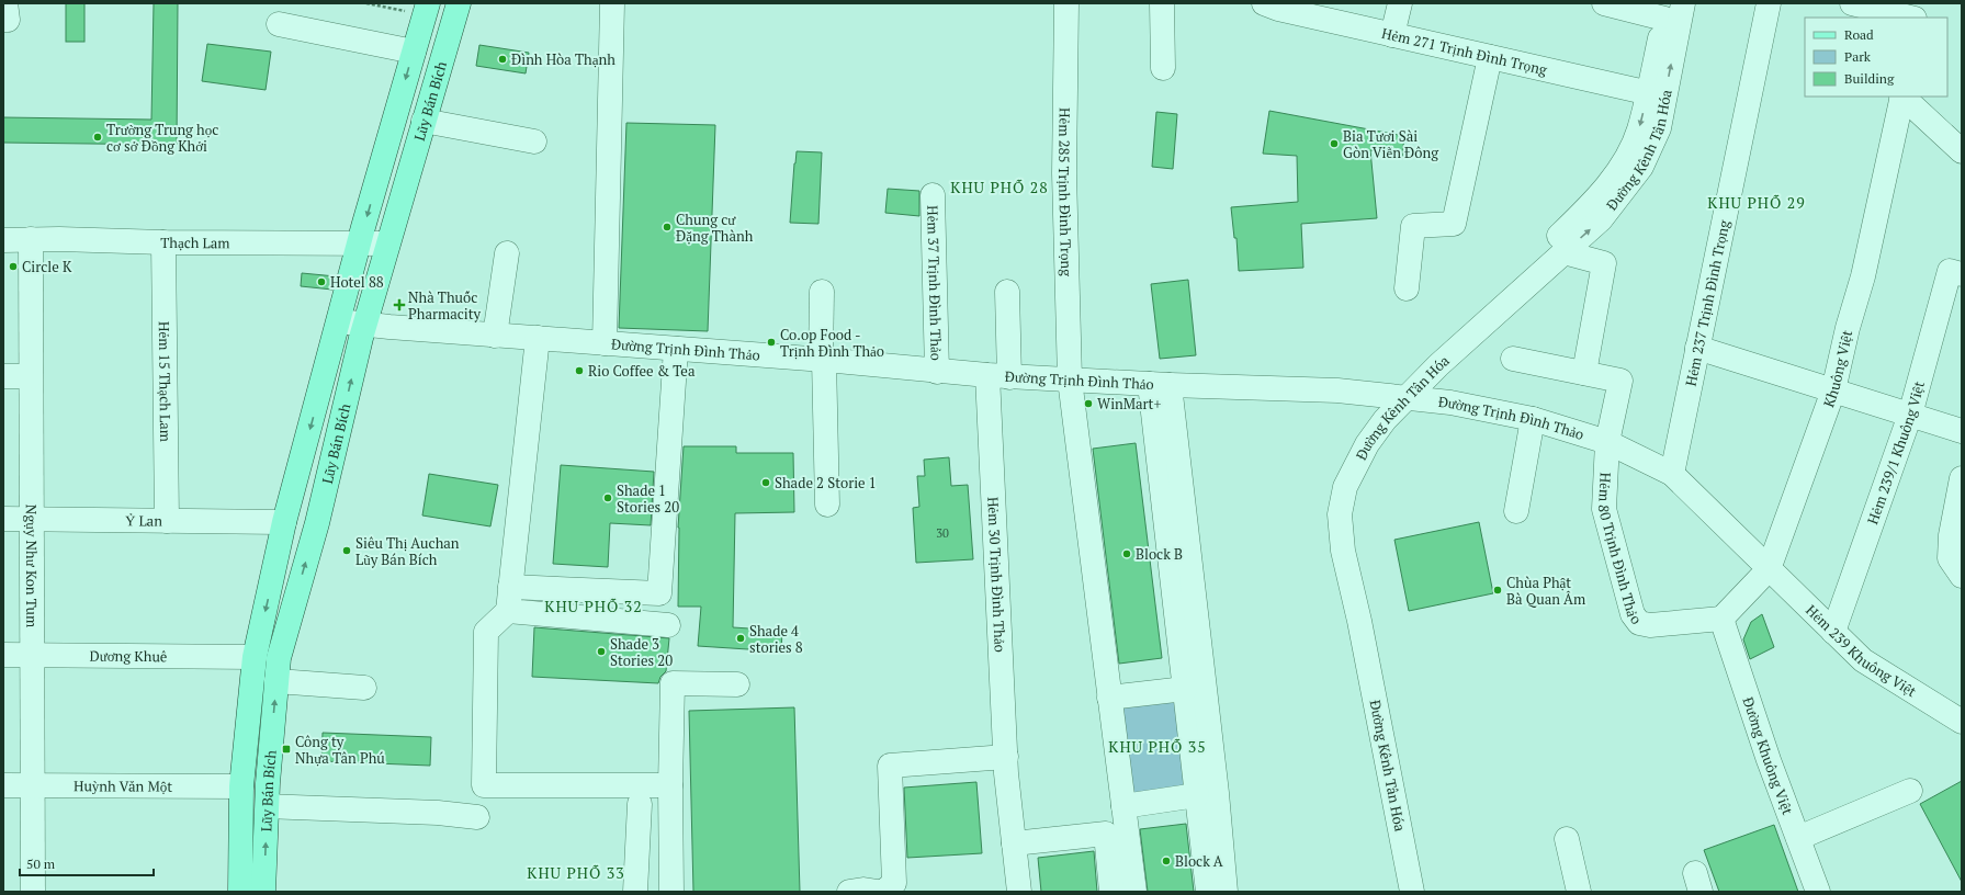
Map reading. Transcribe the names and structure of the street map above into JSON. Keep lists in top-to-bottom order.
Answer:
{
  "streets": {
    "main road": ["Lũy Bán Bích"],
    "street": [
      "Hẻm 271 Trịnh Đình Trọng",
      "Đường Kênh Tân Hóa",
      "Hẻm 285 Trịnh Đình Trọng",
      "Thạch Lam",
      "Hẻm 37 Trịnh Đình Thảo",
      "Hẻm 237 Trịnh Đình Trọng",
      "Đường Trịnh Đình Thảo",
      "Khuông Việt",
      "Hẻm 15 Thạch Lam",
      "Hẻm 239/1 Khuông Việt",
      "Ỷ Lan",
      "Hẻm 80 Trịnh Đình Thảo",
      "Ngụy Như Kon Tum",
      "Hẻm 30 Trịnh Đình Thảo",
      "Hẻm 239 Khuông Việt",
      "Dương Khuê",
      "Đường Khuông Việt",
      "Huỳnh Văn Một"
    ]
  },
  "crossings": [
    ["Hẻm 271 Trịnh Đình Trọng", "Đường Kênh Tân Hóa"],
    ["Lũy Bán Bích", "Thạch Lam"],
    ["Lũy Bán Bích", "Đường Trịnh Đình Thảo"],
    ["Lũy Bán Bích", "Ỷ Lan"],
    ["Lũy Bán Bích", "Dương Khuê"],
    ["Lũy Bán Bích", "Huỳnh Văn Một"],
    ["Đường Kênh Tân Hóa", "Đường Trịnh Đình Thảo"],
    ["Hẻm 285 Trịnh Đình Trọng", "Đường Trịnh Đình Thảo"],
    ["Thạch Lam", "Hẻm 15 Thạch Lam"],
    ["Thạch Lam", "Ngụy Như Kon Tum"],
    ["Hẻm 37 Trịnh Đình Thảo", "Đường Trịnh Đình Thảo"],
    ["Hẻm 237 Trịnh Đình Trọng", "Đường Trịnh Đình Thảo"],
    ["Đường Trịnh Đình Thảo", "Khuông Việt"],
    ["Đường Trịnh Đình Thảo", "Hẻm 80 Trịnh Đình Thảo"],
    ["Đường Trịnh Đình Thảo", "Hẻm 30 Trịnh Đình Thảo"],
    ["Đường Trịnh Đình Thảo", "Hẻm 239 Khuông Việt"],
    ["Khuông Việt", "Hẻm 80 Trịnh Đình Thảo"],
    ["Khuông Việt", "Hẻm 239 Khuông Việt"],
    ["Khuông Việt", "Đường Khuông Việt"],
    ["Hẻm 15 Thạch Lam", "Ỷ Lan"],
    ["Hẻm 239/1 Khuông Việt", "Hẻm 239 Khuông Việt"],
    ["Ỷ Lan", "Ngụy Như Kon Tum"],
    ["Hẻm 80 Trịnh Đình Thảo", "Đường Khuông Việt"],
    ["Ngụy Như Kon Tum", "Dương Khuê"],
    ["Ngụy Như Kon Tum", "Huỳnh Văn Một"]
  ],
  "districts": [
    "KHU PHỐ 28",
    "KHU PHỐ 29",
    "KHU PHỐ 32",
    "KHU PHỐ 35",
    "KHU PHỐ 33"
  ],
  "places": {
    "other": [
      "Đình Hòa Thạnh",
      "Trường Trung học cơ sở Đồng Khởi",
      "Bia Tươi Sài Gòn Viễn Đông",
      "Chung cư Đặng Thành",
      "Circle K",
      "Hotel 88",
      "Co.op Food - Trịnh Đình Thảo",
      "Rio Coffee & Tea",
      "WinMart+",
      "Shade 2 Storie 1",
      "Shade 1 Stories 20",
      "Siêu Thị Auchan Lũy Bán Bích",
      "Block B",
      "Chùa Phật Bà Quan Âm",
      "Shade 4 stories 8",
      "Shade 3 Stories 20",
      "Block A"
    ],
    "health": ["Nhà Thuốc Pharmacity"],
    "transit": ["Công ty Nhựa Tân Phú"]
  },
  "house_numbers": ["30"],
  "legend": ["Road", "Park", "Building"],
  "scale_bar": "50 m"
}
